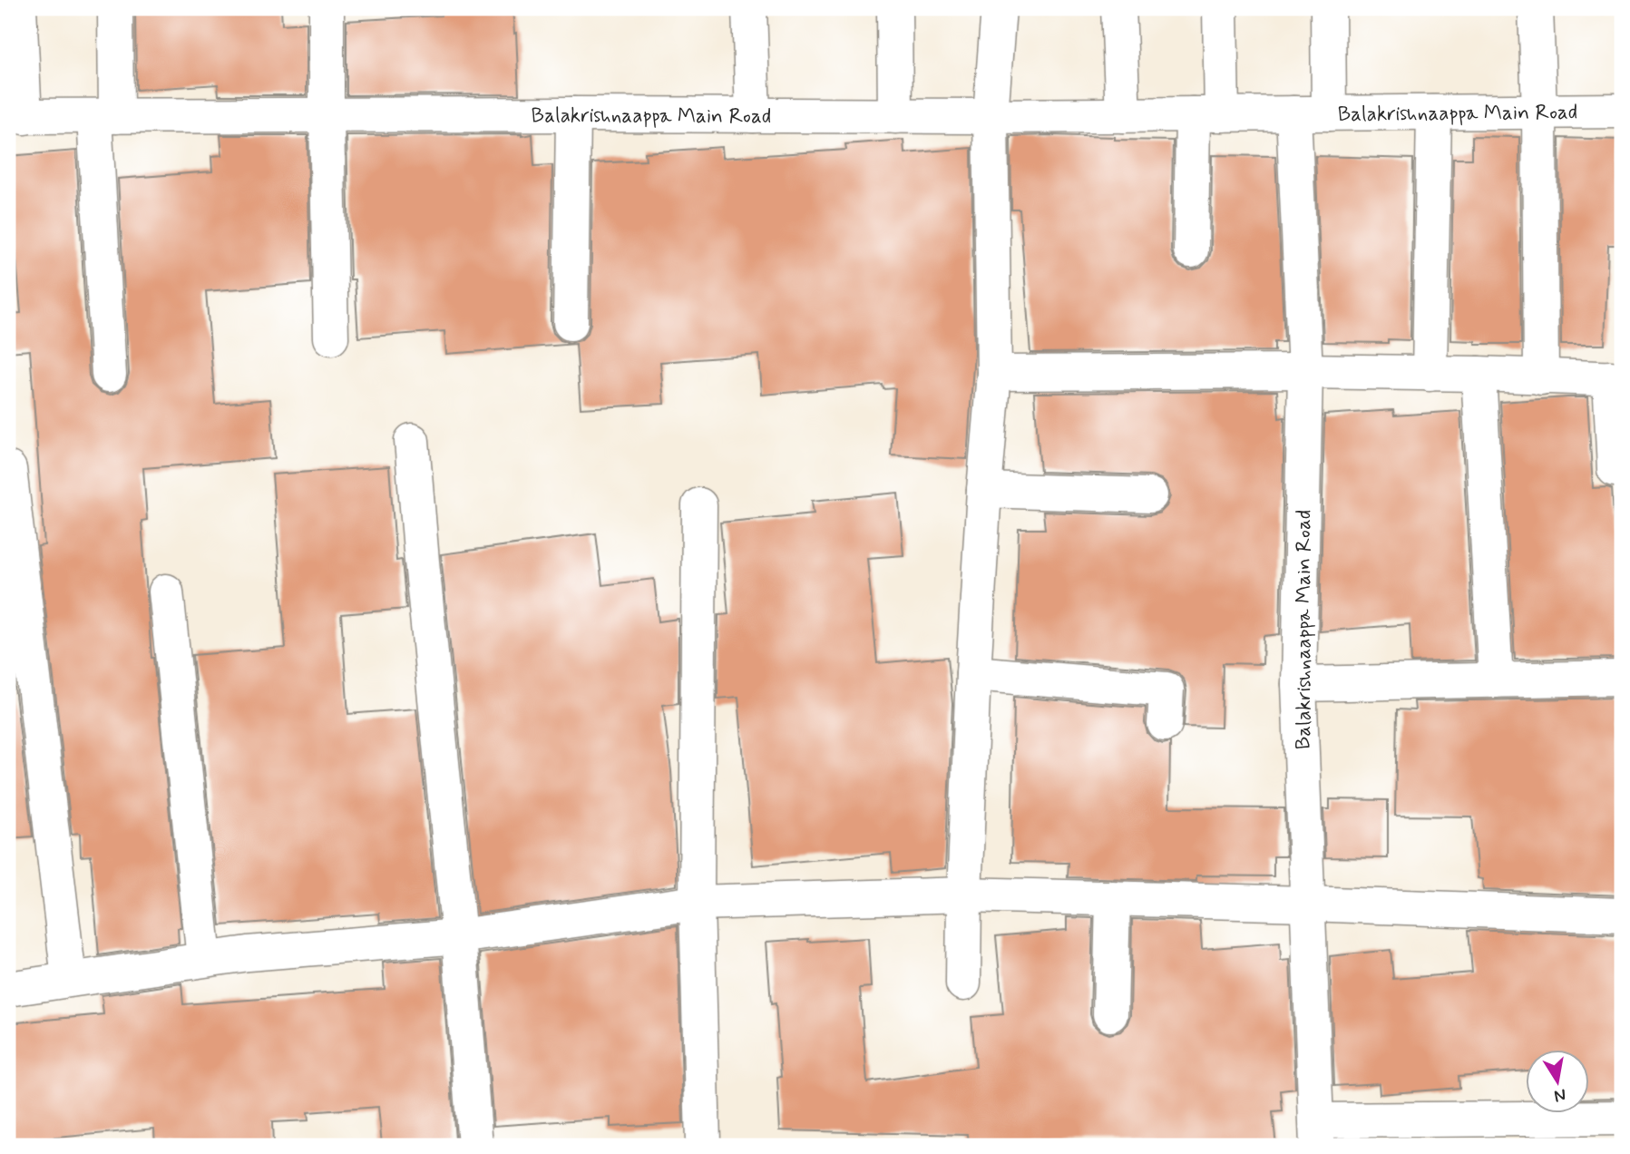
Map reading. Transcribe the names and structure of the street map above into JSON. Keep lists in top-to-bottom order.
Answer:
{
  "streets": {
    "street": ["Balakrishnaappa Main Road"]
  },
  "north": "bottom"
}
